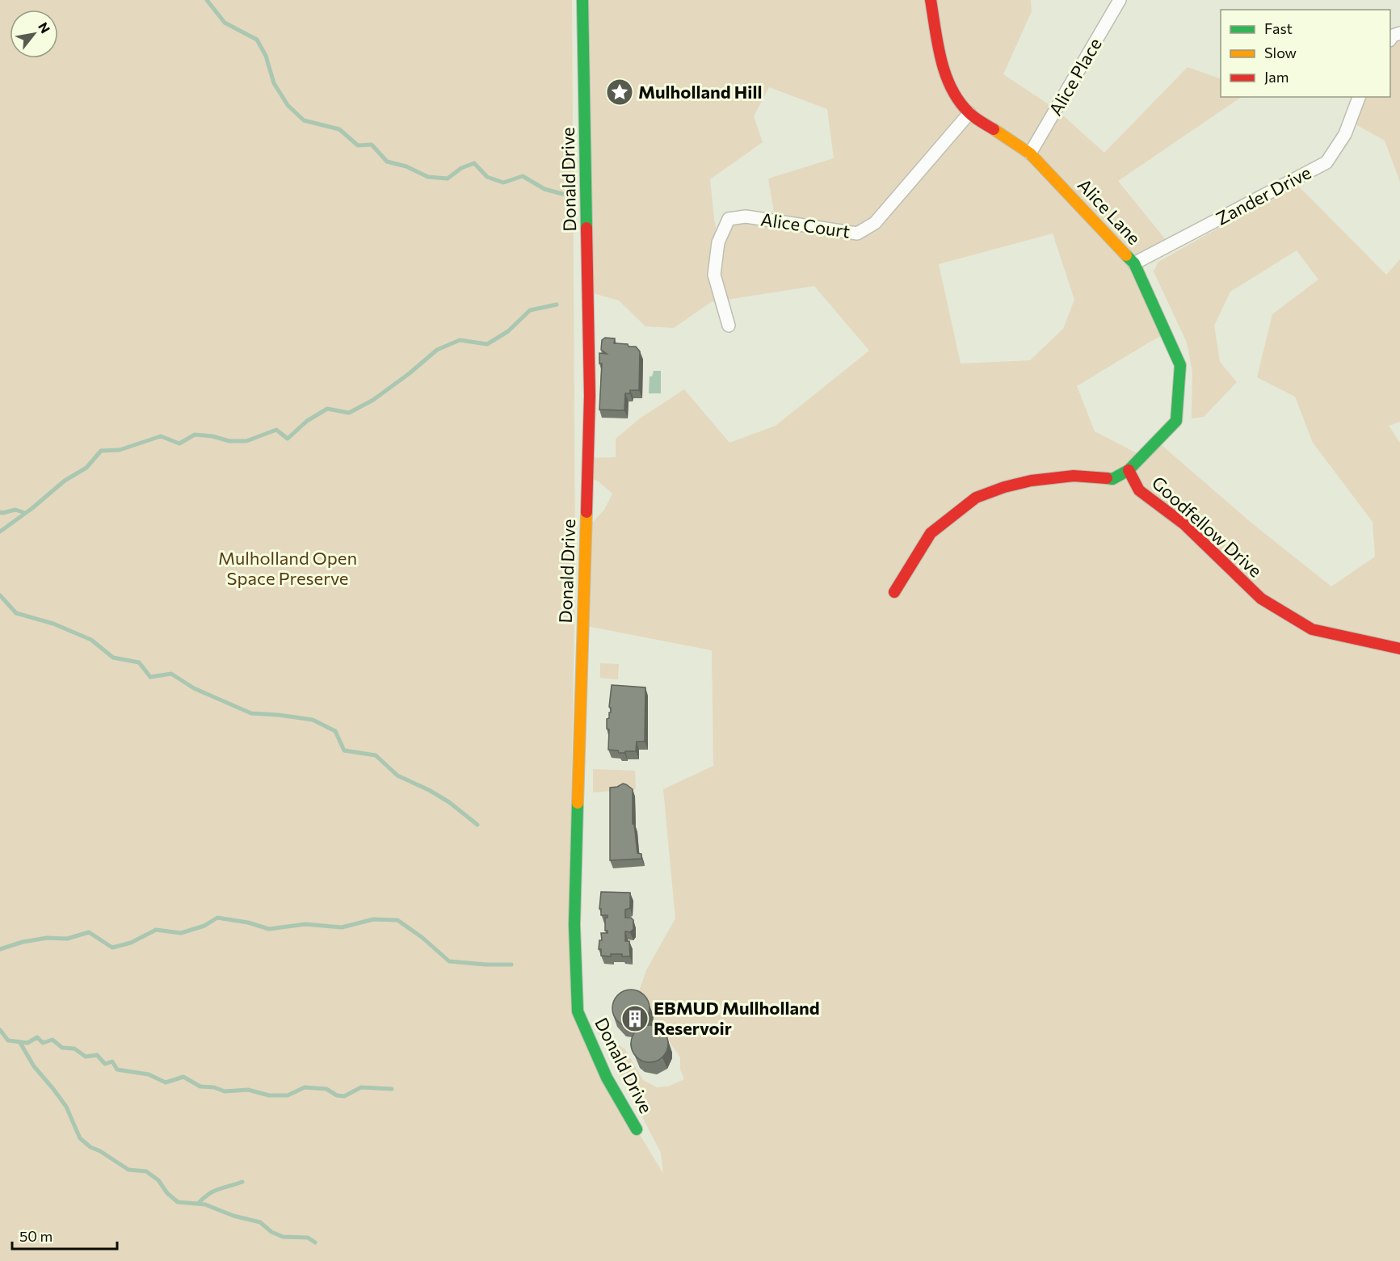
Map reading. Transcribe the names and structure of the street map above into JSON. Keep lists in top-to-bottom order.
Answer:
{
  "streets": {
    "street": [
      "Alice Place",
      "Donald Drive",
      "Zander Drive",
      "Alice Lane",
      "Alice Court",
      "Goodfellow Drive"
    ]
  },
  "crossings": [
    ["Alice Place", "Alice Lane"],
    ["Zander Drive", "Alice Lane"],
    ["Alice Lane", "Alice Court"],
    ["Alice Lane", "Goodfellow Drive"]
  ],
  "parks": ["Mulholland Open Space Preserve"],
  "places": {
    "place": ["Mulholland Hill"],
    "building": ["EBMUD Mullholland Reservoir"]
  },
  "legend": ["Fast", "Slow", "Jam"],
  "scale_bar": "50 m",
  "north": "top right"
}
